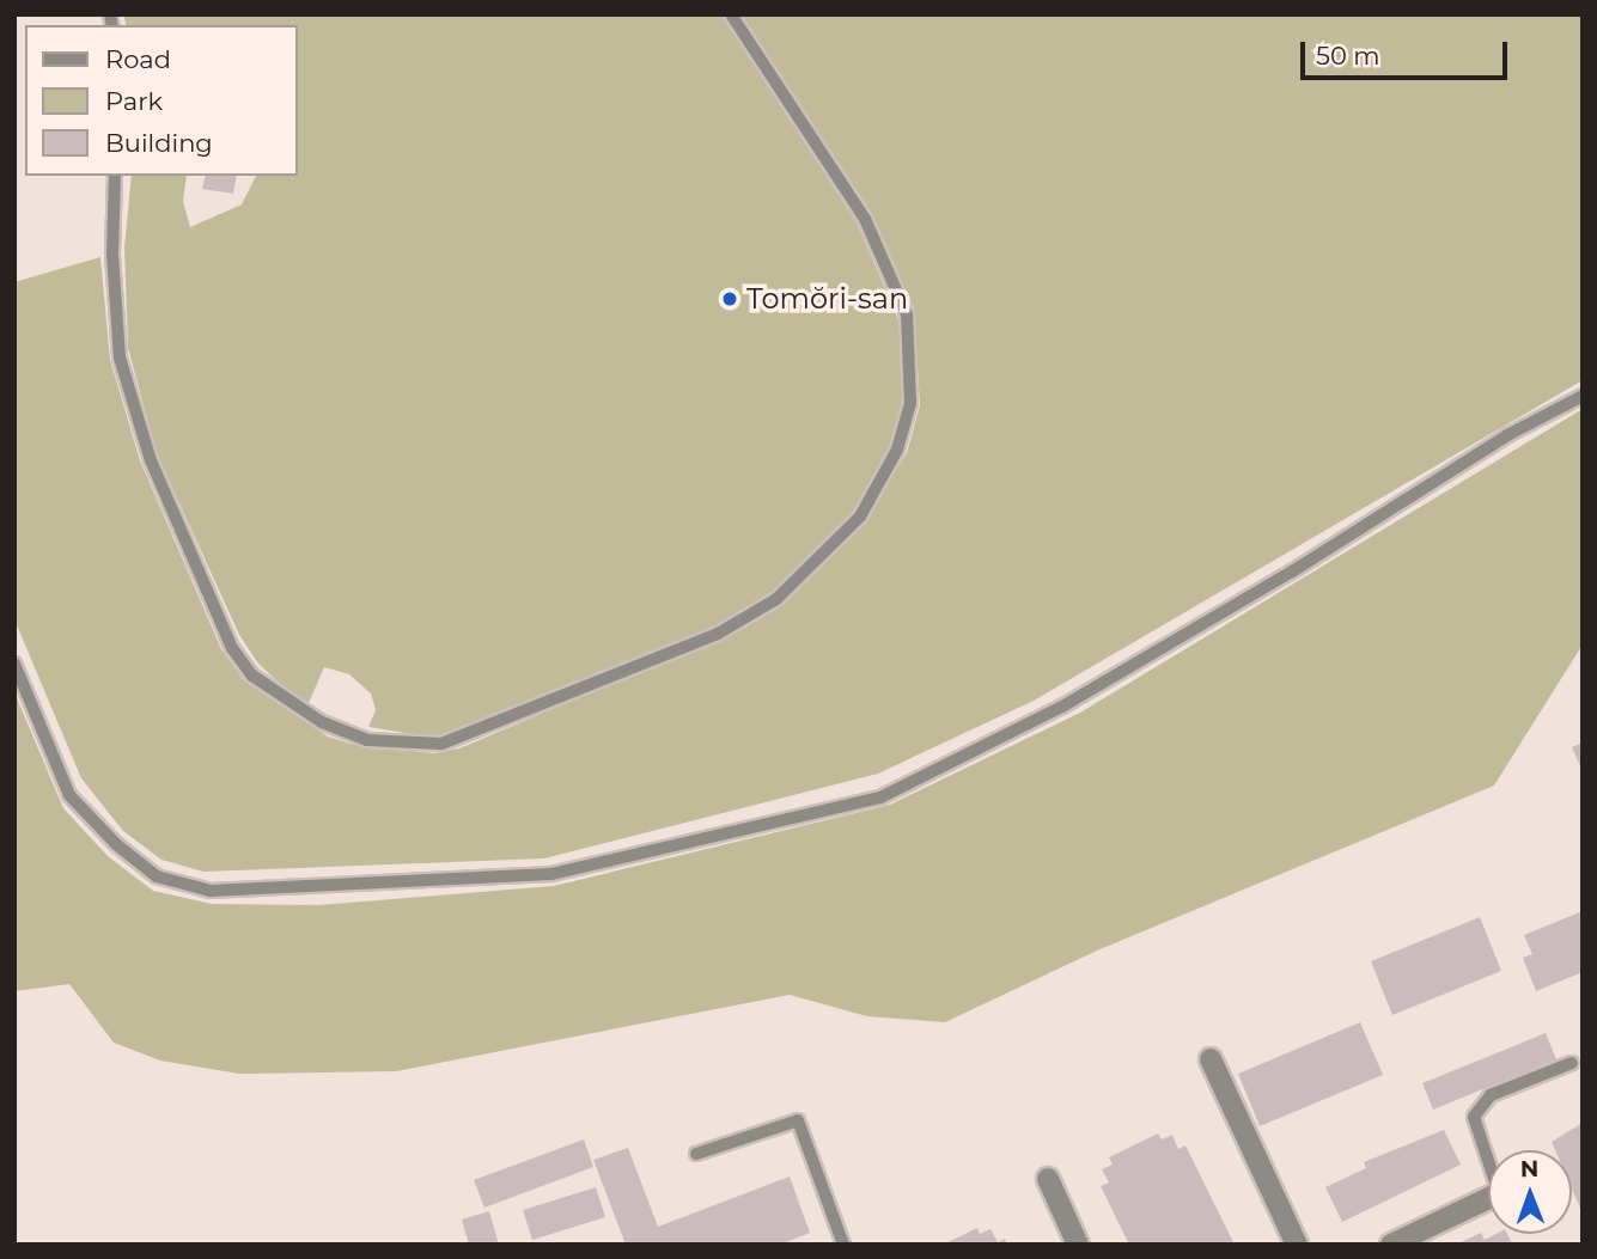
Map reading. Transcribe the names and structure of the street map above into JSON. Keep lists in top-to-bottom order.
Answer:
{
  "places": ["Tomŏri-san"],
  "legend": ["Road", "Park", "Building"],
  "scale_bar": "50 m",
  "north": "top"
}
